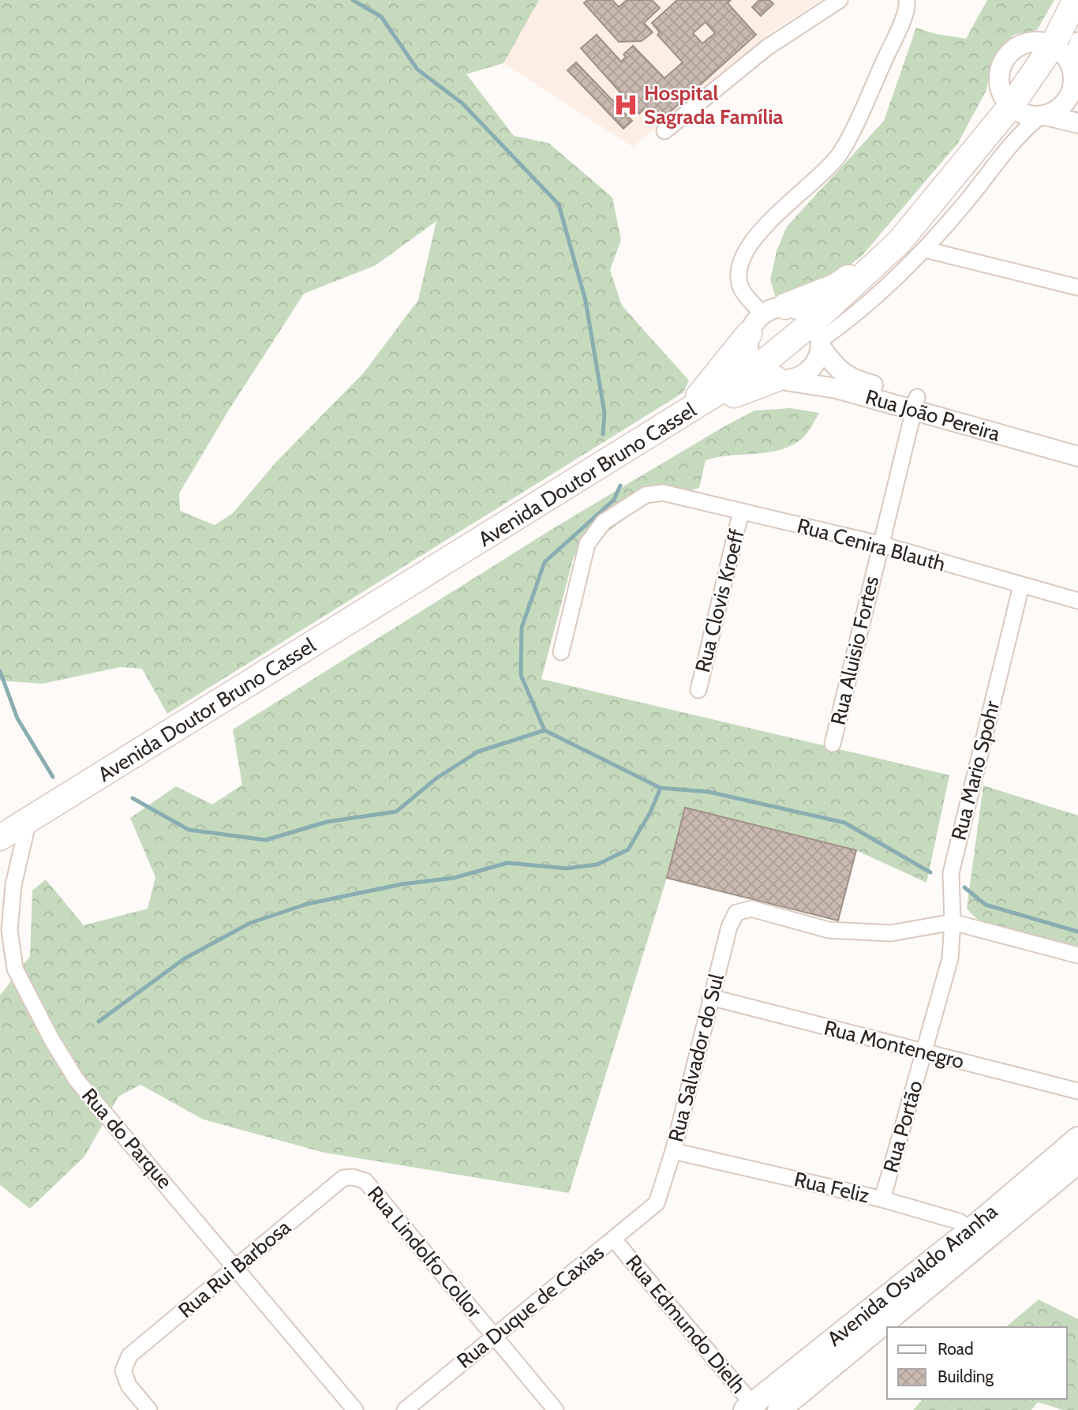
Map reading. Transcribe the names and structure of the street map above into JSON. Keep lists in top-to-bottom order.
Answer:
{
  "streets": {
    "main road": ["Avenida Doutor Bruno Cassel", "Avenida Osvaldo Aranha"],
    "street": [
      "Rua João Pereira",
      "Rua Cenira Blauth",
      "Rua Clovis Kroeff",
      "Rua Aluisio Fortes",
      "Rua Mario Spohr",
      "Rua Montenegro",
      "Rua Salvador do Sul",
      "Rua Portão",
      "Rua do Parque",
      "Rua Feliz",
      "Rua Lindolfo Collor",
      "Rua Rui Barbosa",
      "Rua Duque de Caxias",
      "Rua Edmundo Dielh"
    ]
  },
  "crossings": [
    ["Rua João Pereira", "Rua Aluisio Fortes"],
    ["Avenida Doutor Bruno Cassel", "Rua do Parque"],
    ["Rua Cenira Blauth", "Rua Clovis Kroeff"],
    ["Rua Cenira Blauth", "Rua Aluisio Fortes"],
    ["Rua Cenira Blauth", "Rua Mario Spohr"],
    ["Rua Mario Spohr", "Rua Salvador do Sul"],
    ["Rua Mario Spohr", "Rua Portão"],
    ["Rua Montenegro", "Rua Salvador do Sul"],
    ["Rua Montenegro", "Rua Portão"],
    ["Rua Salvador do Sul", "Rua Feliz"],
    ["Rua Salvador do Sul", "Rua Duque de Caxias"],
    ["Rua Portão", "Rua Feliz"],
    ["Rua do Parque", "Rua Rui Barbosa"],
    ["Rua Feliz", "Avenida Osvaldo Aranha"],
    ["Rua Lindolfo Collor", "Rua Rui Barbosa"],
    ["Rua Lindolfo Collor", "Rua Duque de Caxias"],
    ["Avenida Osvaldo Aranha", "Rua Edmundo Dielh"],
    ["Rua Duque de Caxias", "Rua Edmundo Dielh"]
  ],
  "places": {
    "hospital": ["Hospital Sagrada Família"]
  },
  "legend": ["Road", "Building"]
}
